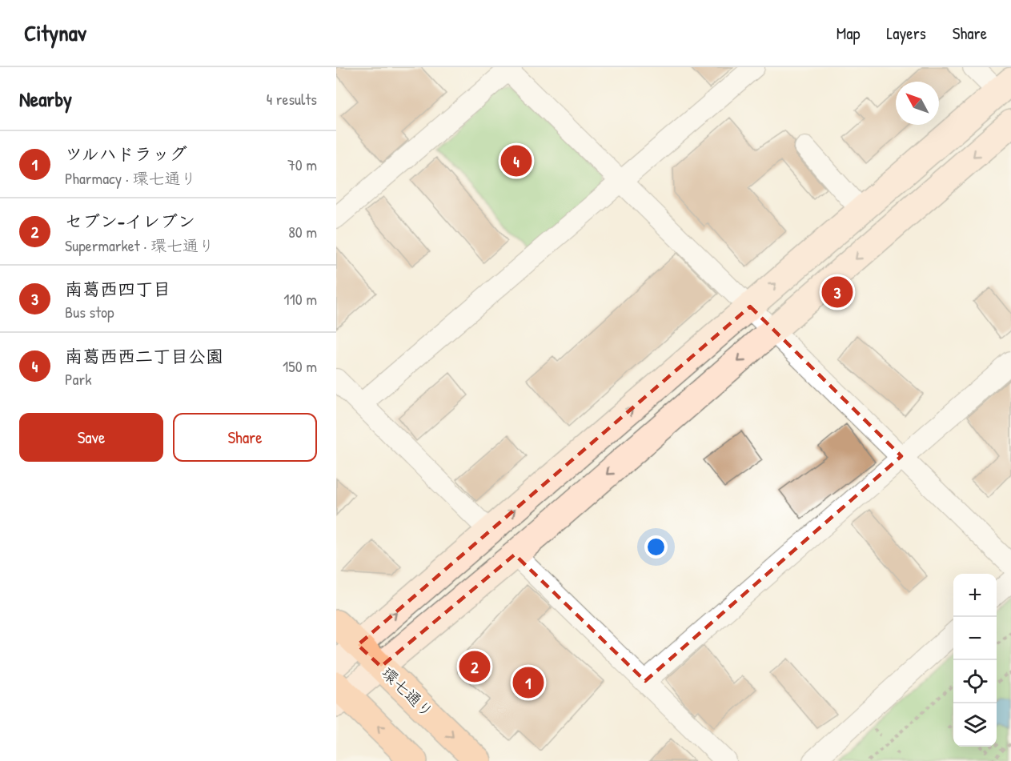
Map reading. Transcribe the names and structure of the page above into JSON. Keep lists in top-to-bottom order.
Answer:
{
  "streets": {
    "main road": ["環七通り"]
  },
  "north": "top left",
  "page": {
    "header": "Citynav",
    "nav": ["Map", "Layers", "Share"],
    "heading": ["Nearby", "4 results"],
    "list": [
      {
        "mark": "1",
        "name": "ツルハドラッグ",
        "note": "Pharmacy · 環七通り",
        "value": "70 m"
      },
      {
        "mark": "2",
        "name": "セブン-イレブン",
        "note": "Supermarket · 環七通り",
        "value": "80 m"
      },
      {
        "mark": "3",
        "name": "南葛西四丁目",
        "note": "Bus stop",
        "value": "110 m"
      },
      {
        "mark": "4",
        "name": "南葛西西二丁目公園",
        "note": "Park",
        "value": "150 m"
      }
    ],
    "pins": [
      "4",
      "3",
      "2",
      "1"
    ],
    "buttons": ["Save", "Share"],
    "map_buttons": ["+", "−"]
  }
}
